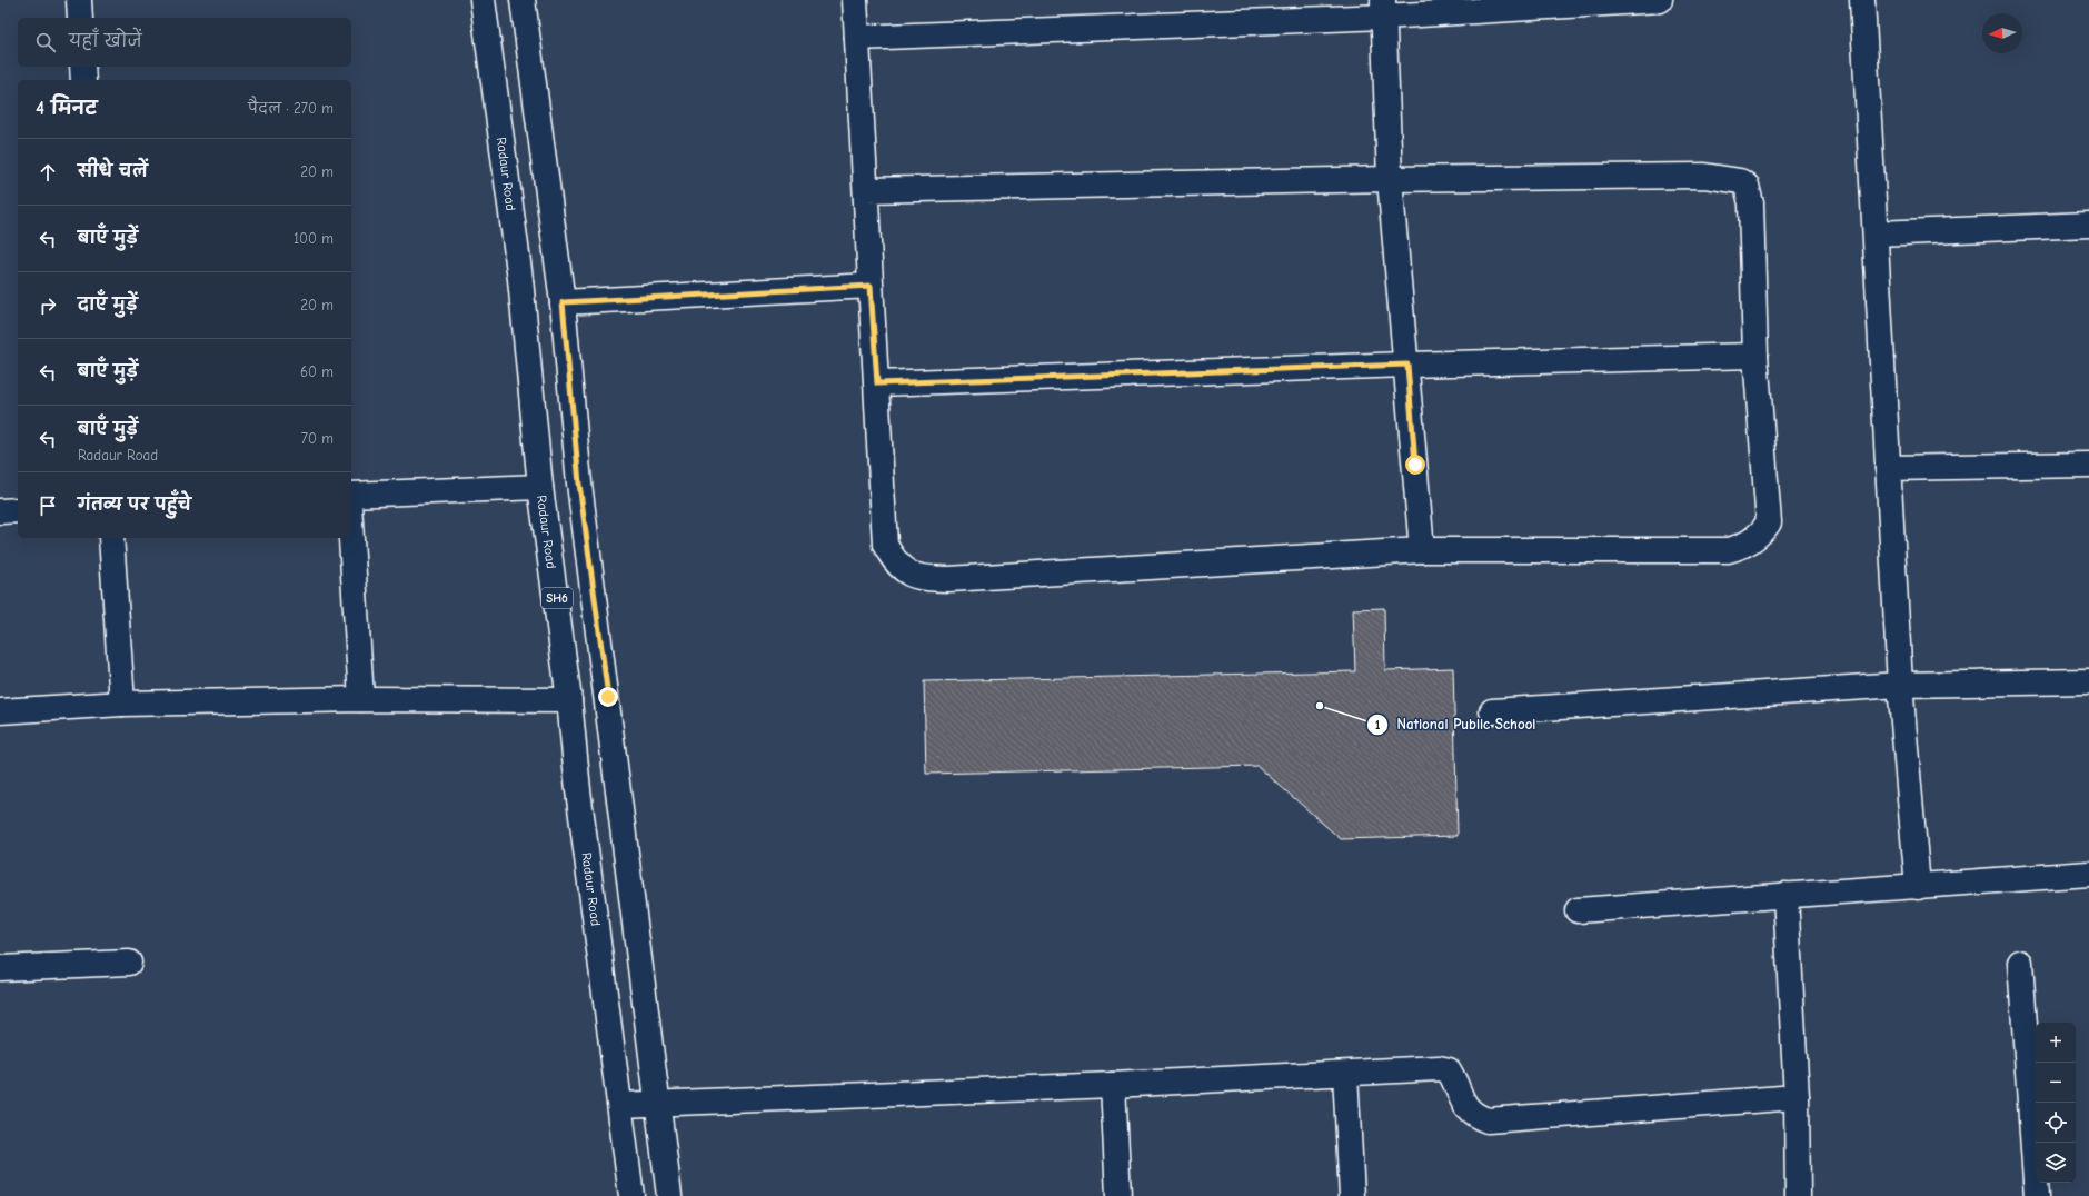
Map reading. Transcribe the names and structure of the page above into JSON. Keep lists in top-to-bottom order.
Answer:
{
  "streets": {
    "street": ["Radaur Road", "SH6"]
  },
  "places": ["National Public School"],
  "north": "left",
  "page": {
    "search": "यहाँ खोजें",
    "heading": ["4 मिनट", "पैदल · 270 m"],
    "list": [
      ["सीधे चलें", "20 m"],
      ["बाएँ मुड़ें", "100 m"],
      ["दाएँ मुड़ें", "20 m"],
      ["बाएँ मुड़ें", "60 m"],
      ["बाएँ मुड़ें", "Radaur Road", "70 m"],
      "गंतव्य पर पहुँचे"
    ],
    "map_buttons": ["+", "−"]
  }
}
